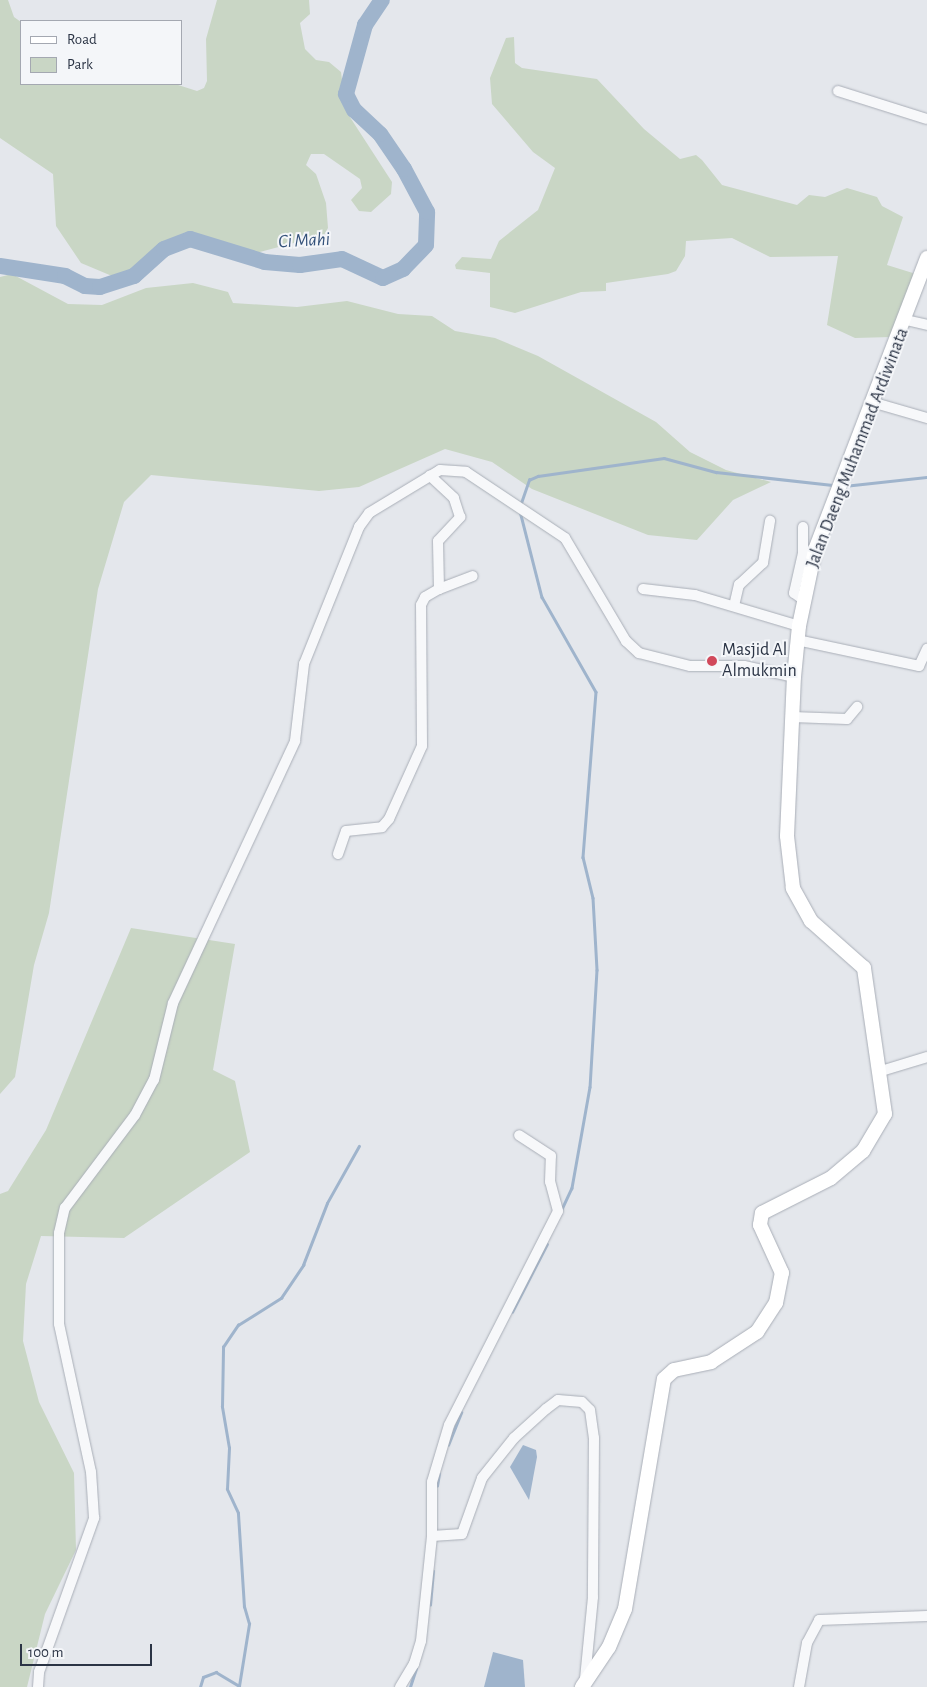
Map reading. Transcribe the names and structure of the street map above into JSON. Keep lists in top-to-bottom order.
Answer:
{
  "streets": {
    "main road": ["Jalan Daeng Muhammad Ardiwinata"]
  },
  "water": ["Ci Mahi"],
  "places": ["Masjid Al Almukmin"],
  "legend": ["Road", "Park"],
  "scale_bar": "100 m"
}
